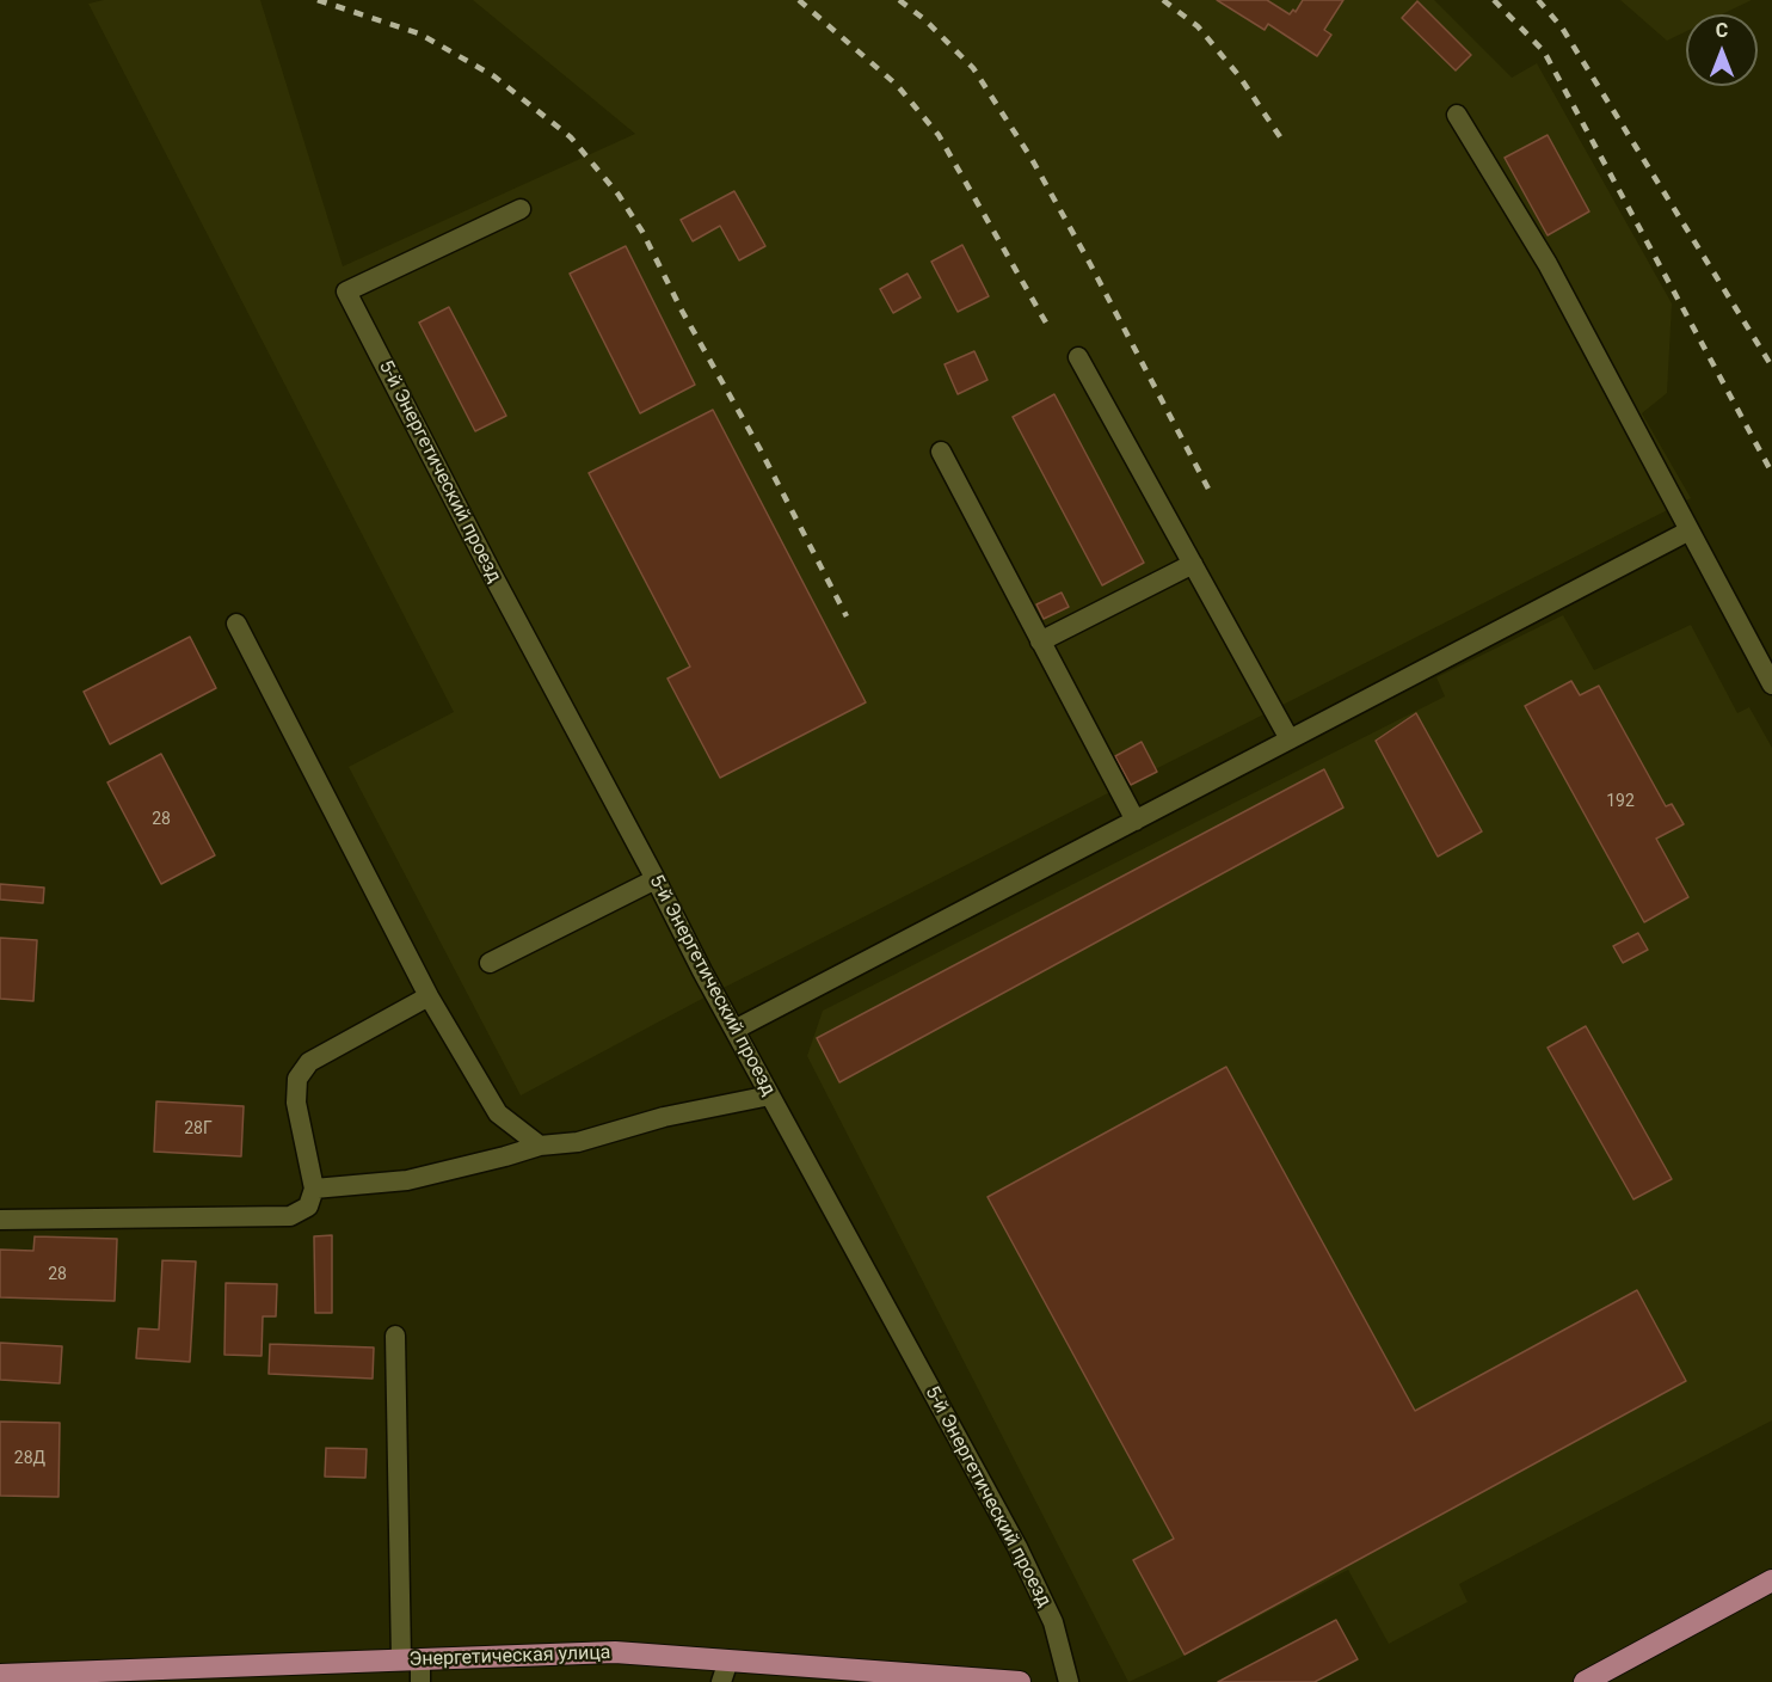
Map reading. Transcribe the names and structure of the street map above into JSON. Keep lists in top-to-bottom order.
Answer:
{
  "streets": {
    "main road": ["Энергетическая улица"],
    "street": ["5-й Энергетический проезд"]
  },
  "house_numbers": [
    "192",
    "28",
    "28Г",
    "28",
    "28Д"
  ],
  "north": "top"
}
